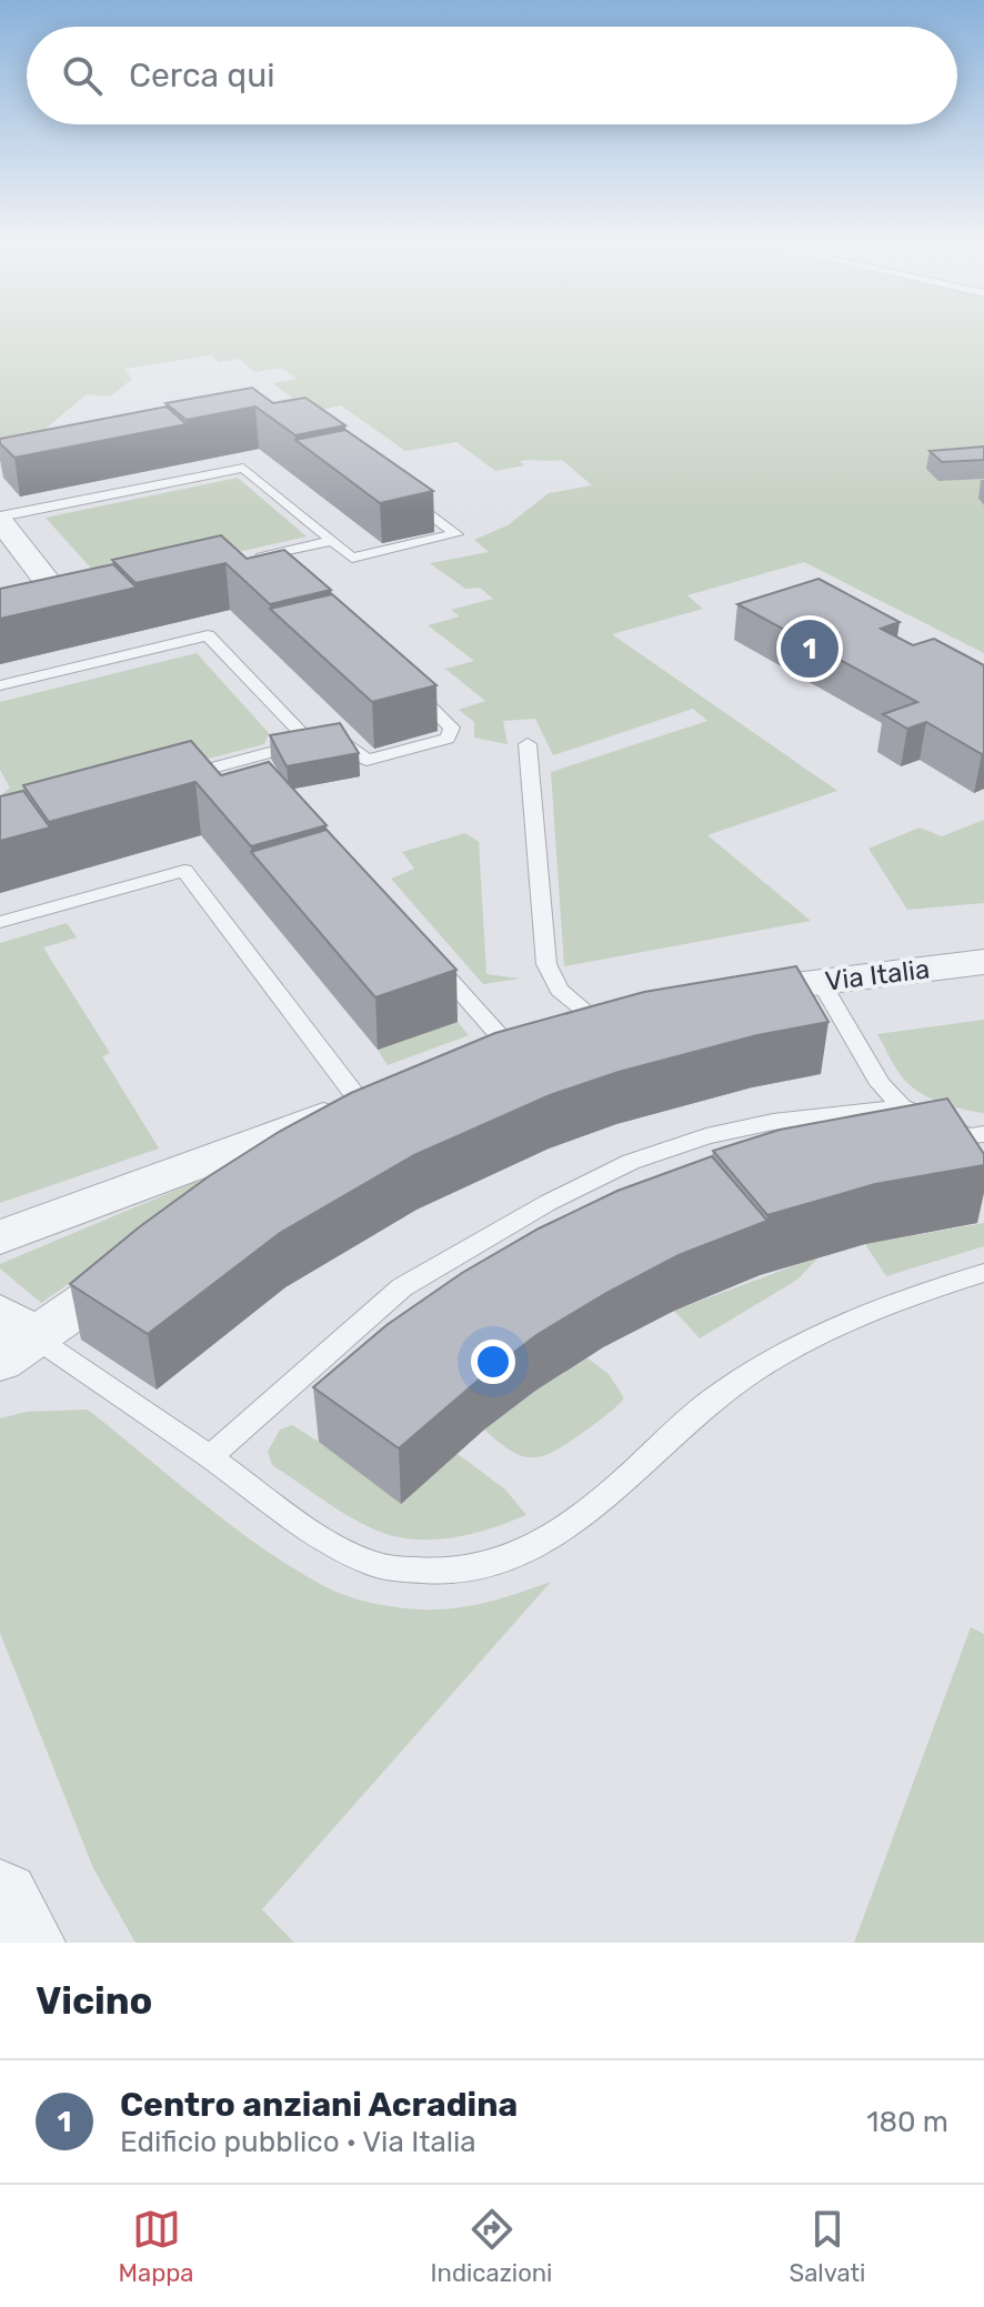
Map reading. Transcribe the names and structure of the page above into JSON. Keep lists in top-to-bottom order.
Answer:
{
  "streets": {
    "street": ["Via Italia"]
  },
  "page": {
    "search": "Cerca qui",
    "pins": "1",
    "heading": "Vicino",
    "list": [
      {
        "mark": "1",
        "name": "Centro anziani Acradina",
        "note": "Edificio pubblico · Via Italia",
        "value": "180 m"
      }
    ],
    "nav": ["Mappa", "Indicazioni", "Salvati"]
  }
}
